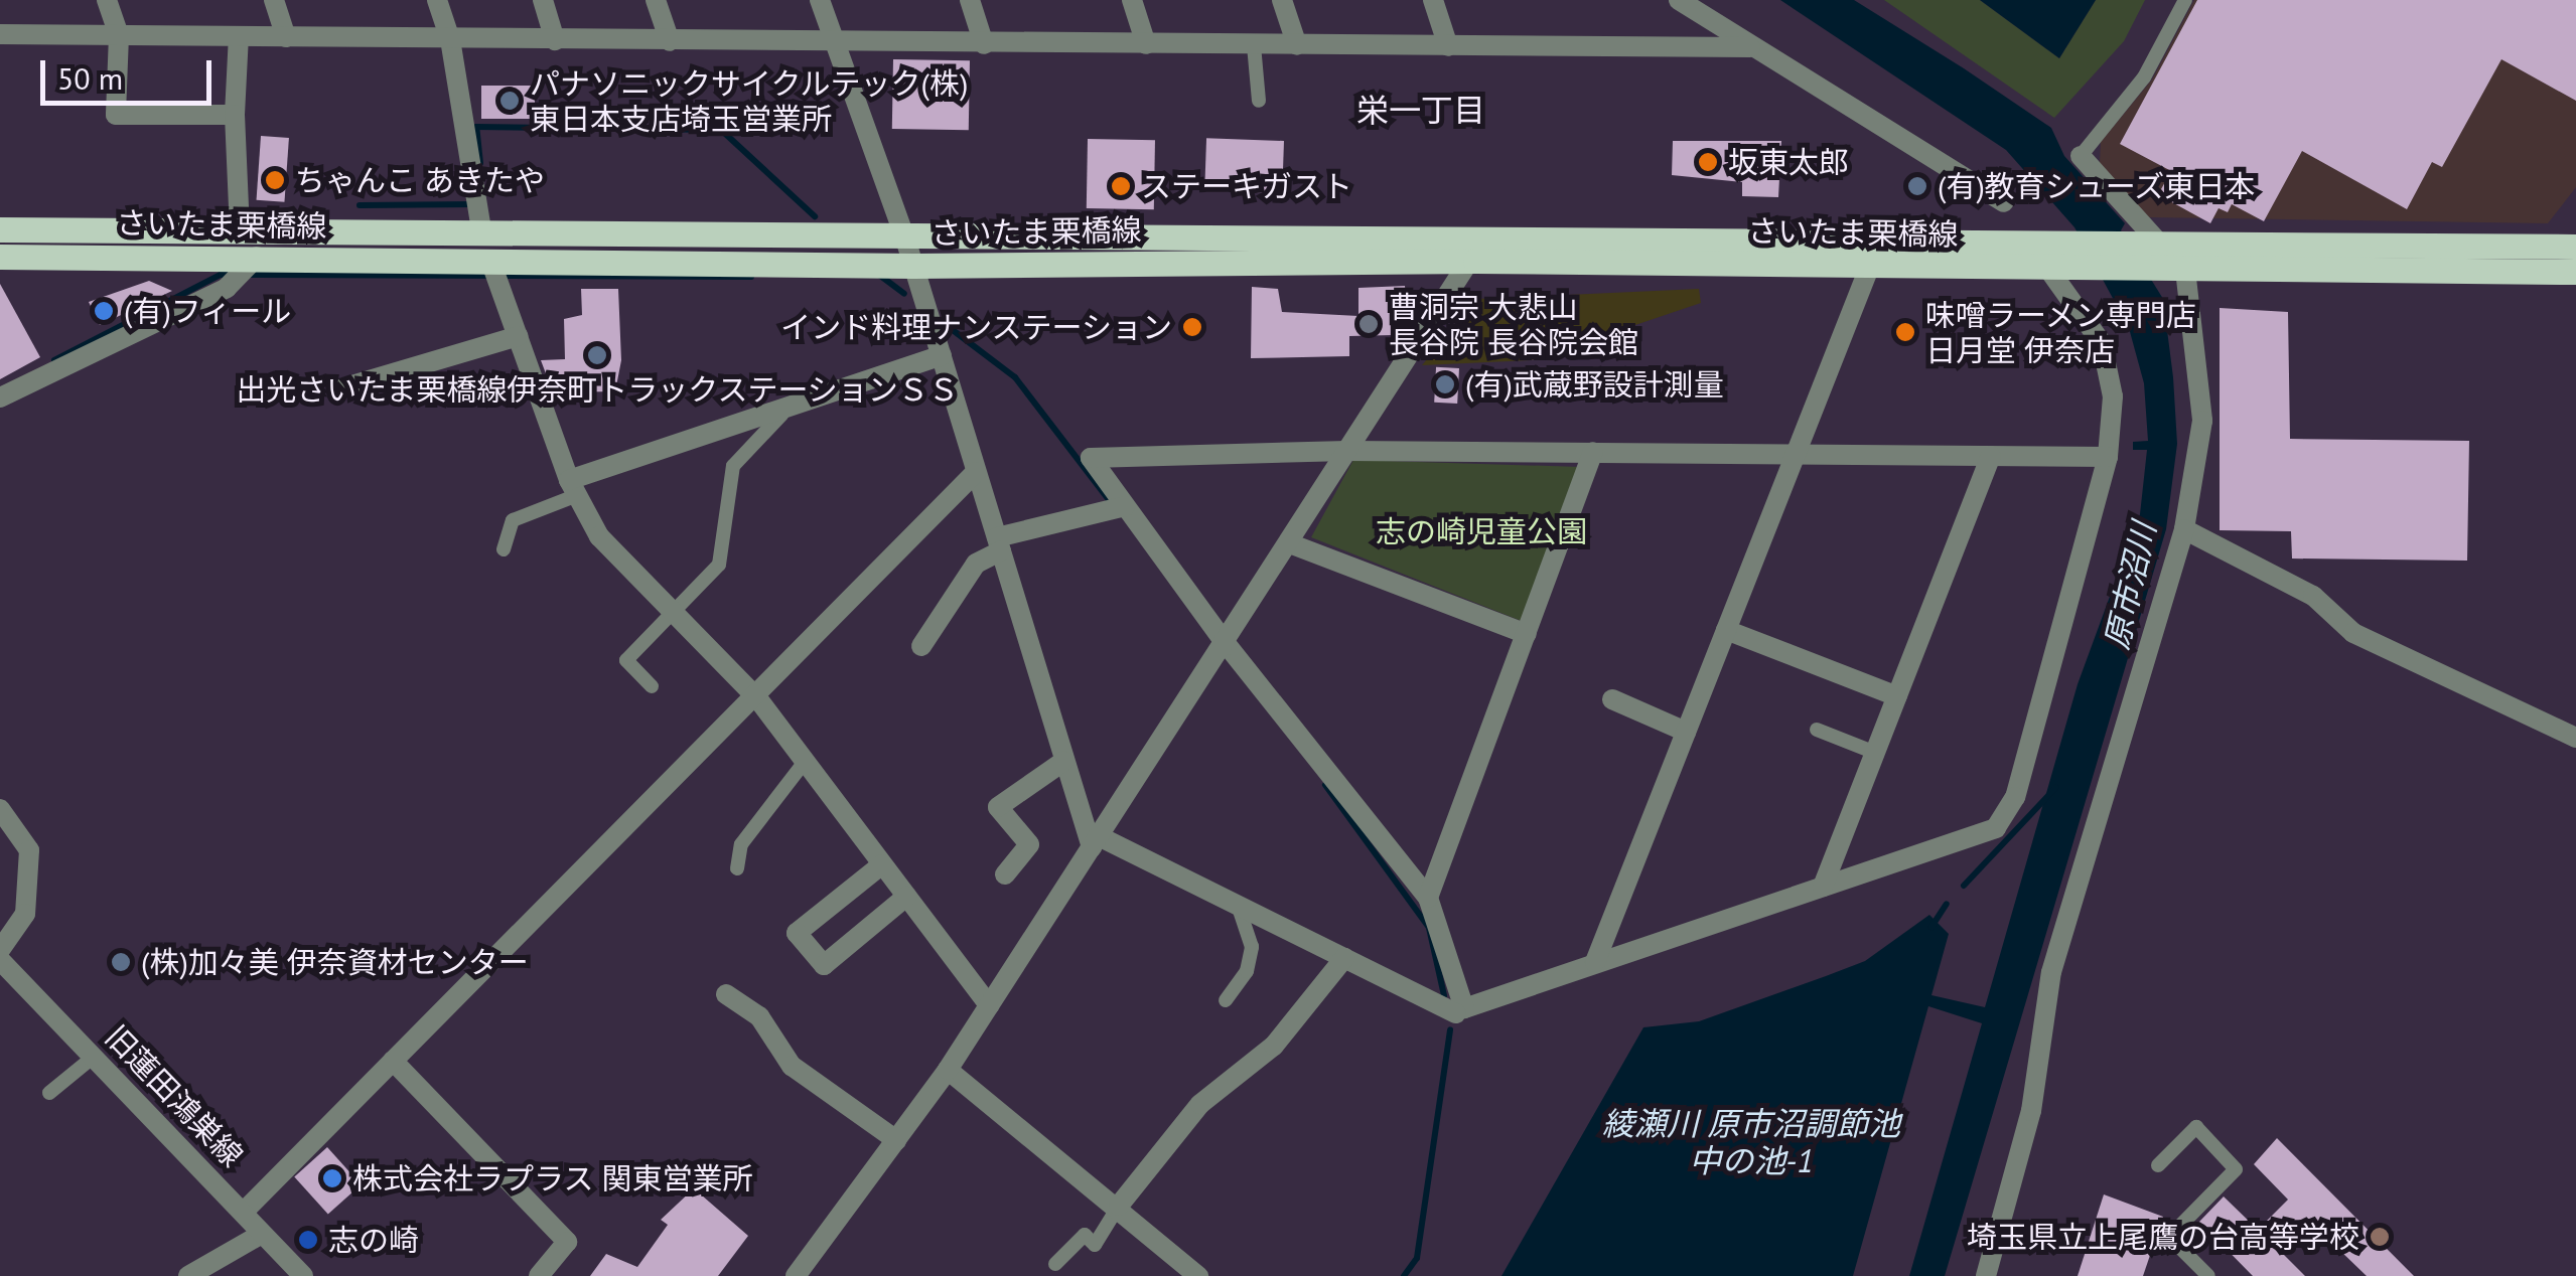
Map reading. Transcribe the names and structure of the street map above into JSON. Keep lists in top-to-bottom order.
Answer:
{
  "streets": {
    "main road": ["さいたま栗橋線"],
    "street": ["旧蓮田鴻巣線"]
  },
  "districts": ["栄一丁目"],
  "water": ["原市沼川", "綾瀬川 原市沼調節池 中の池-1"],
  "parks": ["志の崎児童公園"],
  "places": [
    "パナソニックサイクルテック(株) 東日本支店埼玉営業所",
    "坂東太郎",
    "ちゃんこ あきたや",
    "ステーキガスト",
    "(有)教育シューズ東日本",
    "(有)フィール",
    "曹洞宗 大悲山 長谷院 長谷院会館",
    "インド料理ナンステーション",
    "味噌ラーメン専門店 日月堂 伊奈店",
    "出光さいたま栗橋線伊奈町トラックステーションＳＳ",
    "(有)武蔵野設計測量",
    "(株)加々美 伊奈資材センター",
    "株式会社ラプラス 関東営業所",
    "埼玉県立上尾鷹の台高等学校",
    "志の崎"
  ],
  "scale_bar": "50 m"
}
